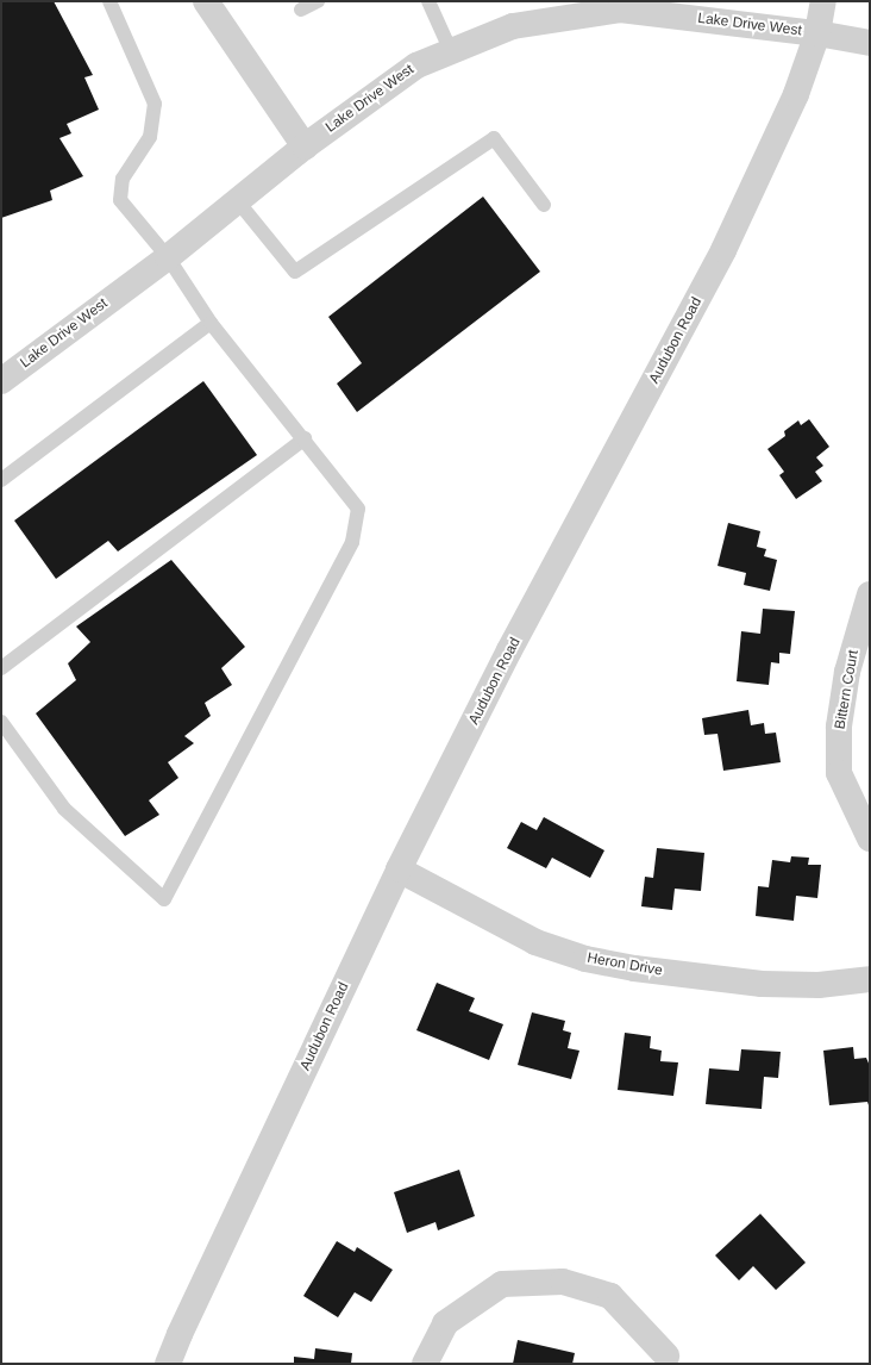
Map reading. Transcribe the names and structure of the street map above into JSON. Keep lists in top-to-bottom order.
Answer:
{
  "streets": {
    "street": [
      "Lake Drive West",
      "Audubon Road",
      "Bittern Court",
      "Heron Drive"
    ]
  },
  "crossings": [
    ["Lake Drive West", "Audubon Road"],
    ["Audubon Road", "Heron Drive"]
  ]
}
